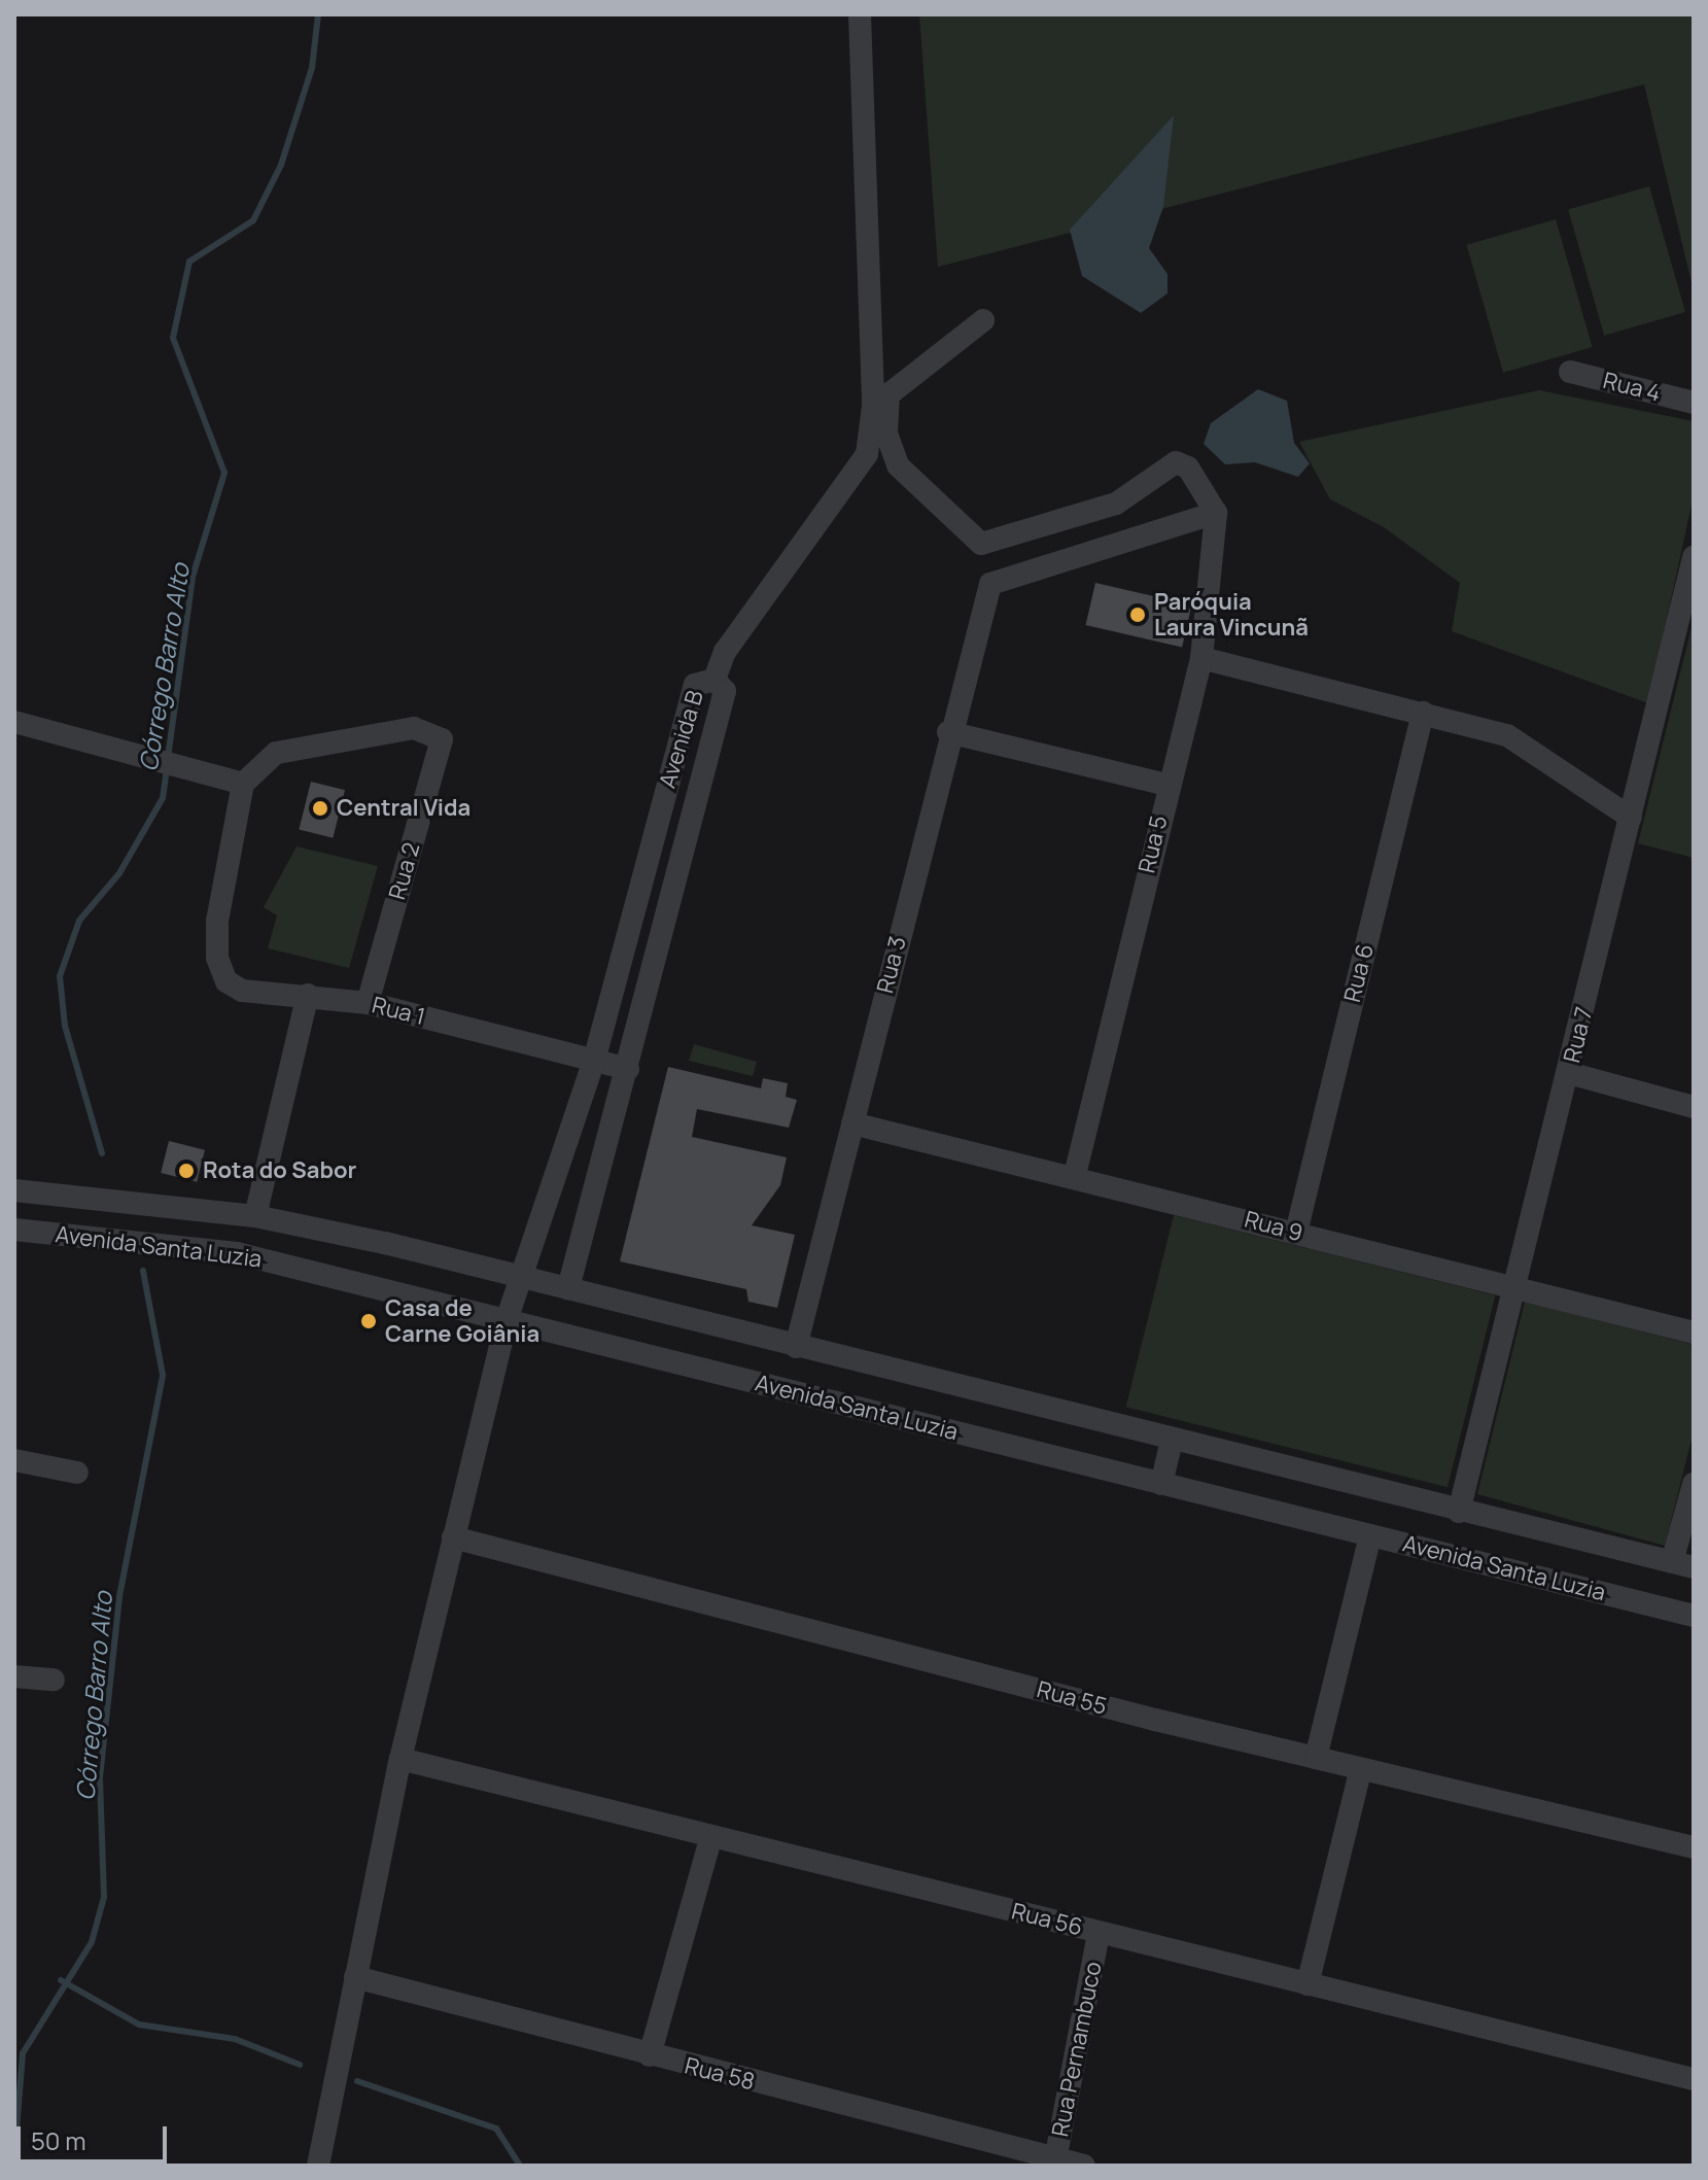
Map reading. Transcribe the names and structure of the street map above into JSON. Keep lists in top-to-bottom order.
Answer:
{
  "streets": {
    "street": [
      "Rua 4",
      "Avenida B",
      "Rua 5",
      "Rua 2",
      "Rua 3",
      "Rua 6",
      "Rua 1",
      "Rua 7",
      "Rua 9",
      "Avenida Santa Luzia",
      "Rua 55",
      "Rua 56",
      "Rua Pernambuco",
      "Rua 58"
    ]
  },
  "crossings": [
    ["Avenida B", "Rua 1"],
    ["Avenida B", "Avenida Santa Luzia"],
    ["Avenida B", "Rua 55"],
    ["Avenida B", "Rua 56"],
    ["Avenida B", "Rua 58"],
    ["Rua 5", "Rua 3"],
    ["Rua 5", "Rua 9"],
    ["Rua 2", "Rua 1"],
    ["Rua 3", "Rua 9"],
    ["Rua 3", "Avenida Santa Luzia"],
    ["Rua 6", "Rua 9"],
    ["Rua 7", "Rua 9"],
    ["Rua 7", "Avenida Santa Luzia"],
    ["Rua 56", "Rua Pernambuco"],
    ["Rua Pernambuco", "Rua 58"]
  ],
  "water": ["Córrego Barro Alto"],
  "places": [
    "Paróquia Laura Vincunã",
    "Central Vida",
    "Rota do Sabor",
    "Casa de Carne Goiânia"
  ],
  "scale_bar": "50 m"
}
